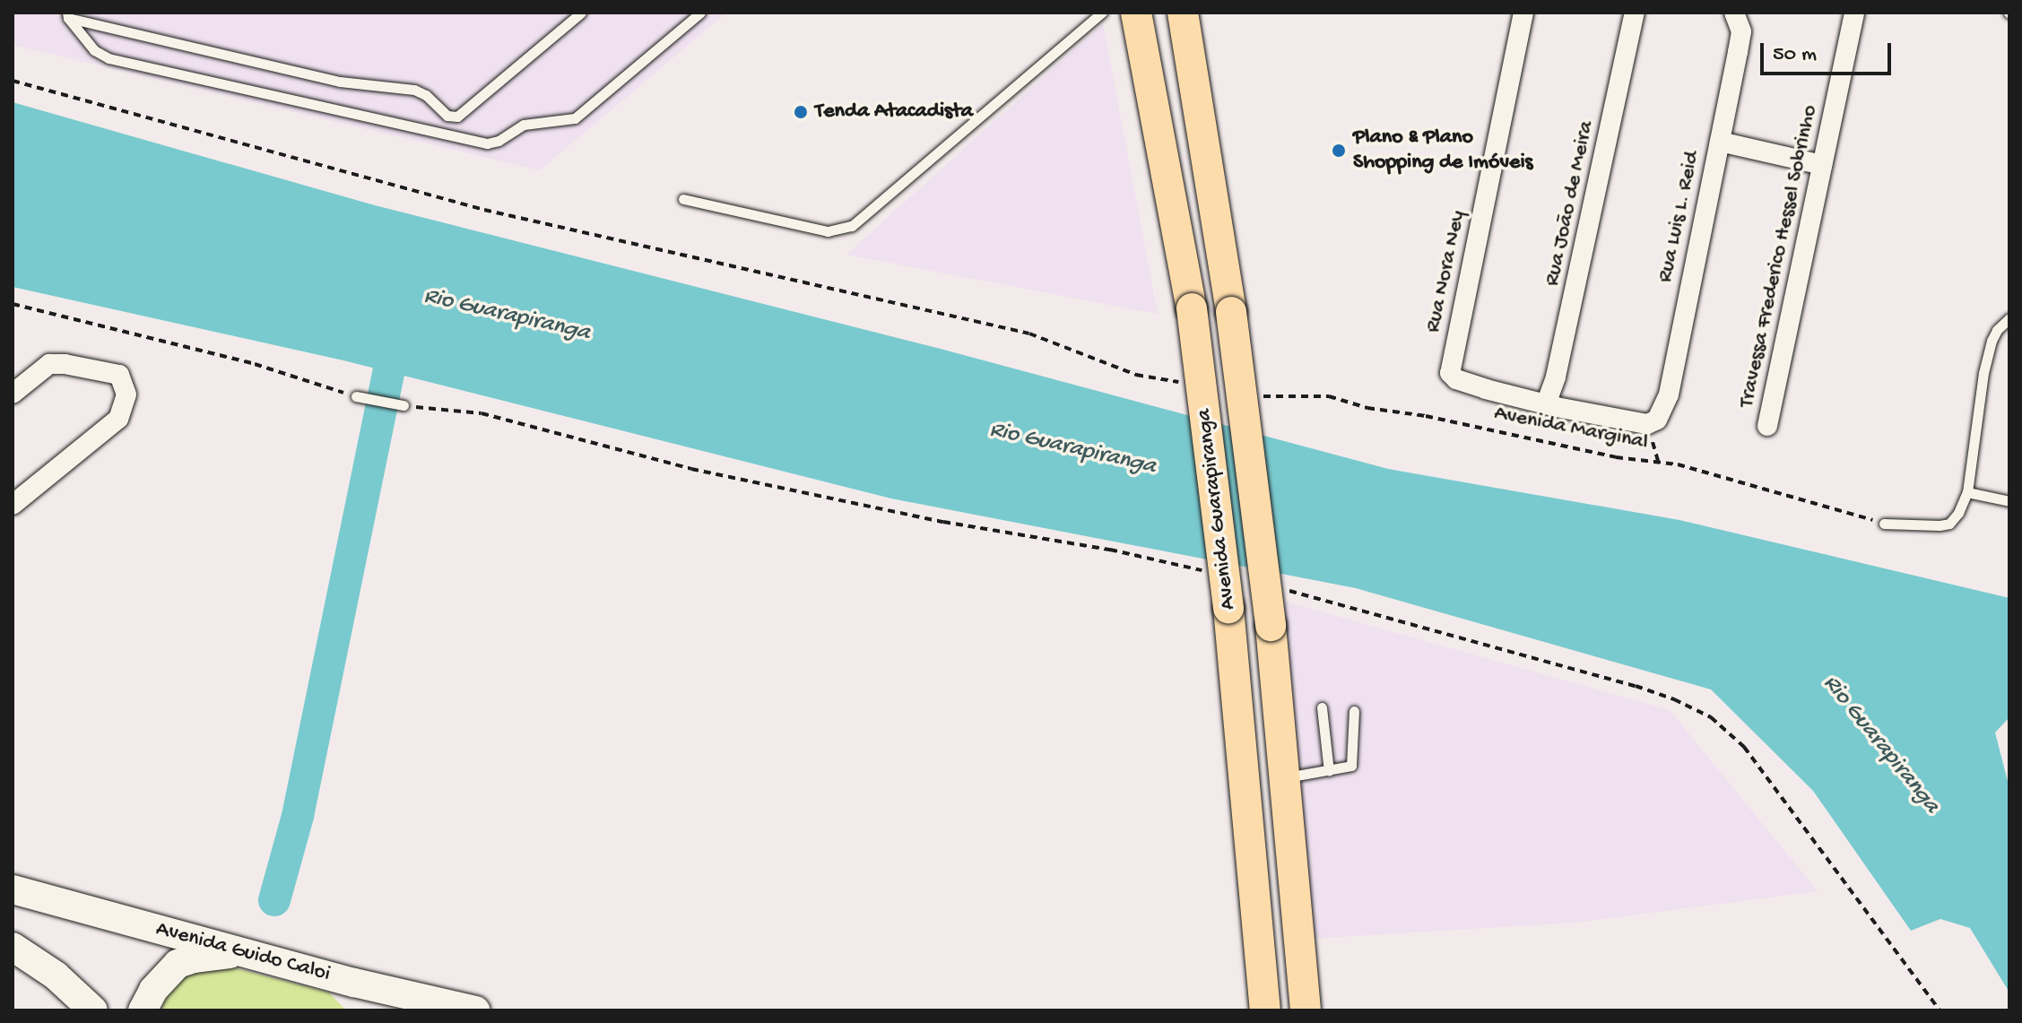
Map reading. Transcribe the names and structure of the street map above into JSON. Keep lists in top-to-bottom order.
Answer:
{
  "streets": {
    "main road": ["Avenida Guarapiranga", "Avenida Guido Caloi"],
    "street": [
      "Rua João de Meira",
      "Rua Luis L. Reid",
      "Travessa Frederico Hessel Sobrinho",
      "Rua Nora Ney"
    ],
    "path": ["Avenida Marginal"]
  },
  "crossings": [
    ["Rua João de Meira", "Rua Luis L. Reid"],
    ["Rua João de Meira", "Rua Nora Ney"],
    ["Rua Luis L. Reid", "Rua Nora Ney"]
  ],
  "water": ["Rio Guarapiranga"],
  "places": ["Tenda Atacadista", "Plano & Plano Shopping de Imóveis"],
  "scale_bar": "50 m"
}
